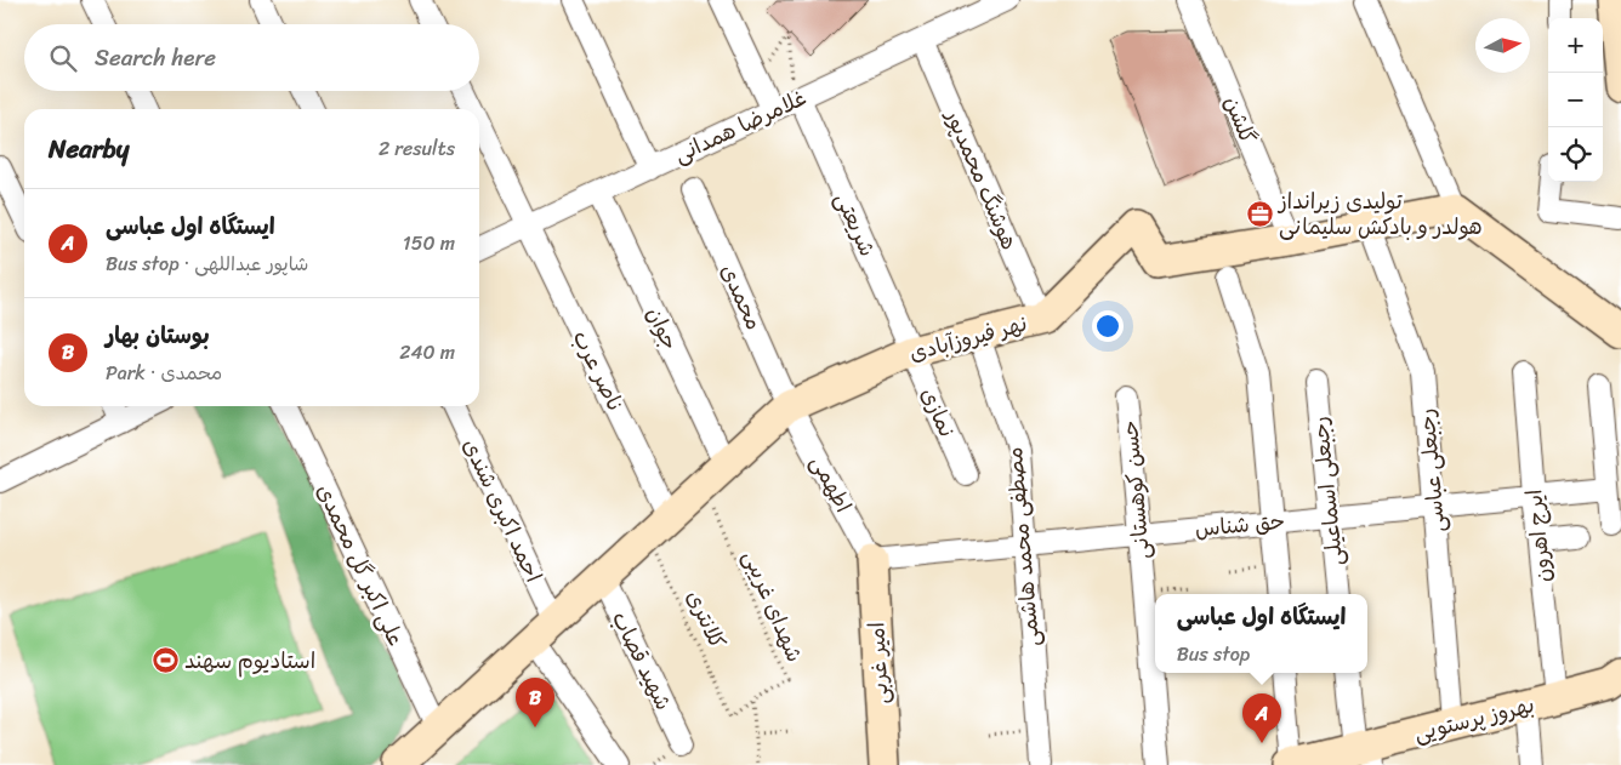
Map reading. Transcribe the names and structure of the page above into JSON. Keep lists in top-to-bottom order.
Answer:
{
  "streets": {
    "street": [
      "گلشن",
      "غلامرضا همدانی",
      "هوشنگ محمدپور",
      "شریعتی",
      "محمدی",
      "جوان",
      "نهر فیروزآبادی",
      "ناصر عرب",
      "نمازی",
      "رجبعلی عباسی",
      "اطهمی",
      "حسن کوهستانی",
      "رجبعلی اسماعیلی",
      "احمد اکبری شندی",
      "حق شناس",
      "ایرج اهرون",
      "مصطفی محمد هاشمی",
      "علی اکبر گل محمدی",
      "شهید قصاب",
      "امیر غربی",
      "بهروز پرستویی"
    ],
    "path": ["شهدای غریبی", "کلانتری"]
  },
  "crossings": [
    ["گلشن", "نهر فیروزآبادی"],
    ["غلامرضا همدانی", "هوشنگ محمدپور"],
    ["غلامرضا همدانی", "شریعتی"],
    ["غلامرضا همدانی", "جوان"],
    ["غلامرضا همدانی", "ناصر عرب"],
    ["هوشنگ محمدپور", "نهر فیروزآبادی"],
    ["شریعتی", "نهر فیروزآبادی"],
    ["شریعتی", "نمازی"],
    ["محمدی", "نهر فیروزآبادی"],
    ["محمدی", "اطهمی"],
    ["جوان", "نهر فیروزآبادی"],
    ["نهر فیروزآبادی", "ناصر عرب"],
    ["نهر فیروزآبادی", "نمازی"],
    ["نهر فیروزآبادی", "رجبعلی عباسی"],
    ["نهر فیروزآبادی", "اطهمی"],
    ["نهر فیروزآبادی", "احمد اکبری شندی"],
    ["نهر فیروزآبادی", "مصطفی محمد هاشمی"],
    ["نهر فیروزآبادی", "علی اکبر گل محمدی"],
    ["نهر فیروزآبادی", "شهدای غریبی"],
    ["نهر فیروزآبادی", "کلانتری"],
    ["نهر فیروزآبادی", "شهید قصاب"],
    ["ناصر عرب", "کلانتری"],
    ["رجبعلی عباسی", "حق شناس"],
    ["رجبعلی عباسی", "بهروز پرستویی"],
    ["اطهمی", "حق شناس"],
    ["اطهمی", "امیر غربی"],
    ["حسن کوهستانی", "حق شناس"],
    ["رجبعلی اسماعیلی", "حق شناس"],
    ["حق شناس", "ایرج اهرون"],
    ["حق شناس", "مصطفی محمد هاشمی"],
    ["حق شناس", "امیر غربی"],
    ["ایرج اهرون", "بهروز پرستویی"],
    ["شهدای غریبی", "کلانتری"]
  ],
  "places": {
    "office": ["تولیدی زیرانداز هولدر و بادکش سلیمانی"],
    "sports": ["استادیوم سهند"]
  },
  "north": "right",
  "page": {
    "map_buttons": ["+", "−"],
    "search": "Search here",
    "heading": ["Nearby", "2 results"],
    "list": [
      {
        "mark": "A",
        "name": "ایستگاه اول عباسی",
        "note": "Bus stop · شاپور عبداللهی",
        "value": "150 m"
      },
      {
        "mark": "B",
        "name": "بوستان بهار",
        "note": "Park · محمدی",
        "value": "240 m"
      }
    ],
    "popup": ["ایستگاه اول عباسی", "Bus stop"],
    "pins": ["B", "A"]
  }
}
